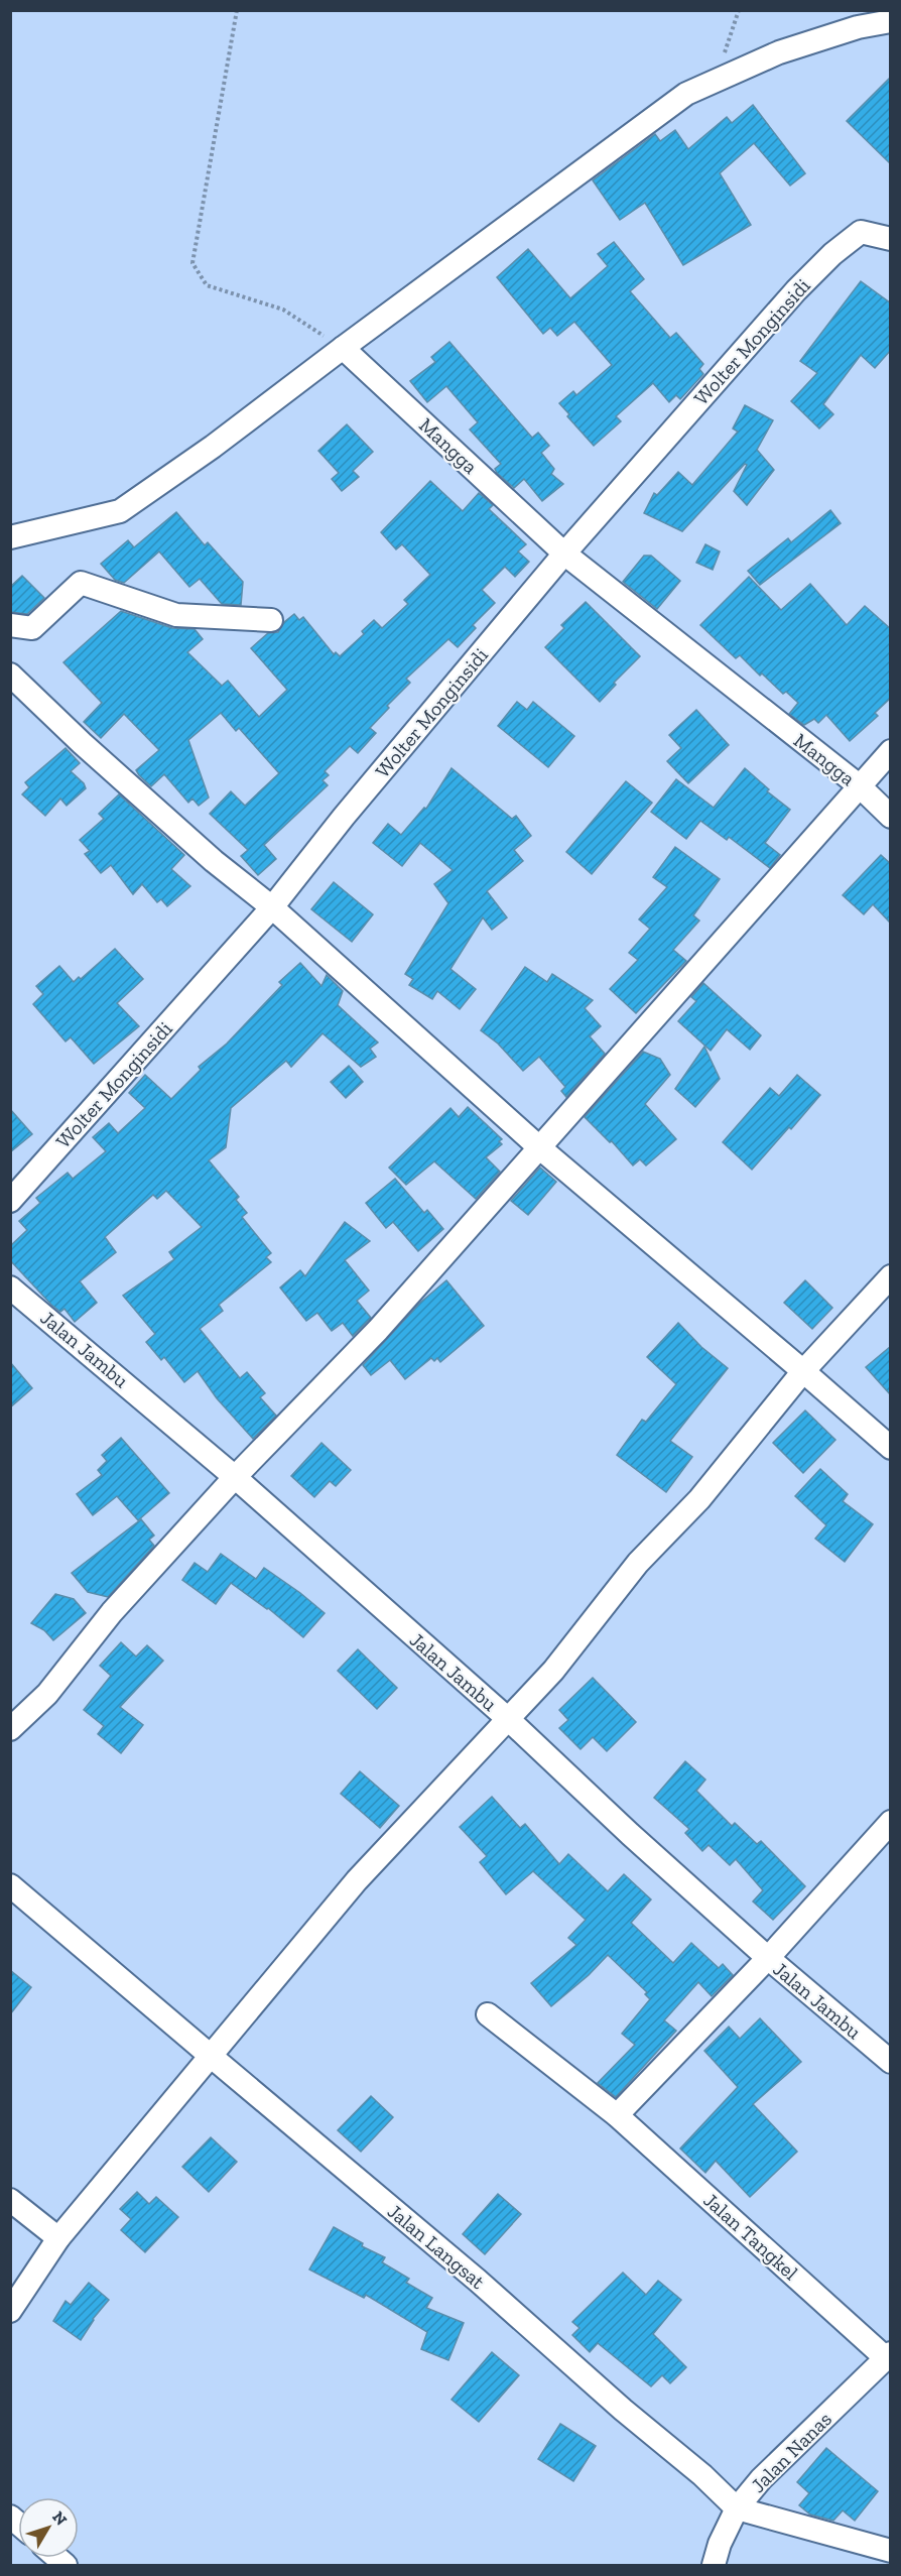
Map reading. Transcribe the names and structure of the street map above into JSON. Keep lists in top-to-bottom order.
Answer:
{
  "streets": {
    "street": [
      "Wolter Monginsidi",
      "Mangga",
      "Jalan Jambu",
      "Jalan Tangkel",
      "Jalan Langsat",
      "Jalan Nanas"
    ]
  },
  "crossings": [
    ["Wolter Monginsidi", "Mangga"],
    ["Jalan Tangkel", "Jalan Nanas"],
    ["Jalan Langsat", "Jalan Nanas"]
  ],
  "north": "top right"
}
